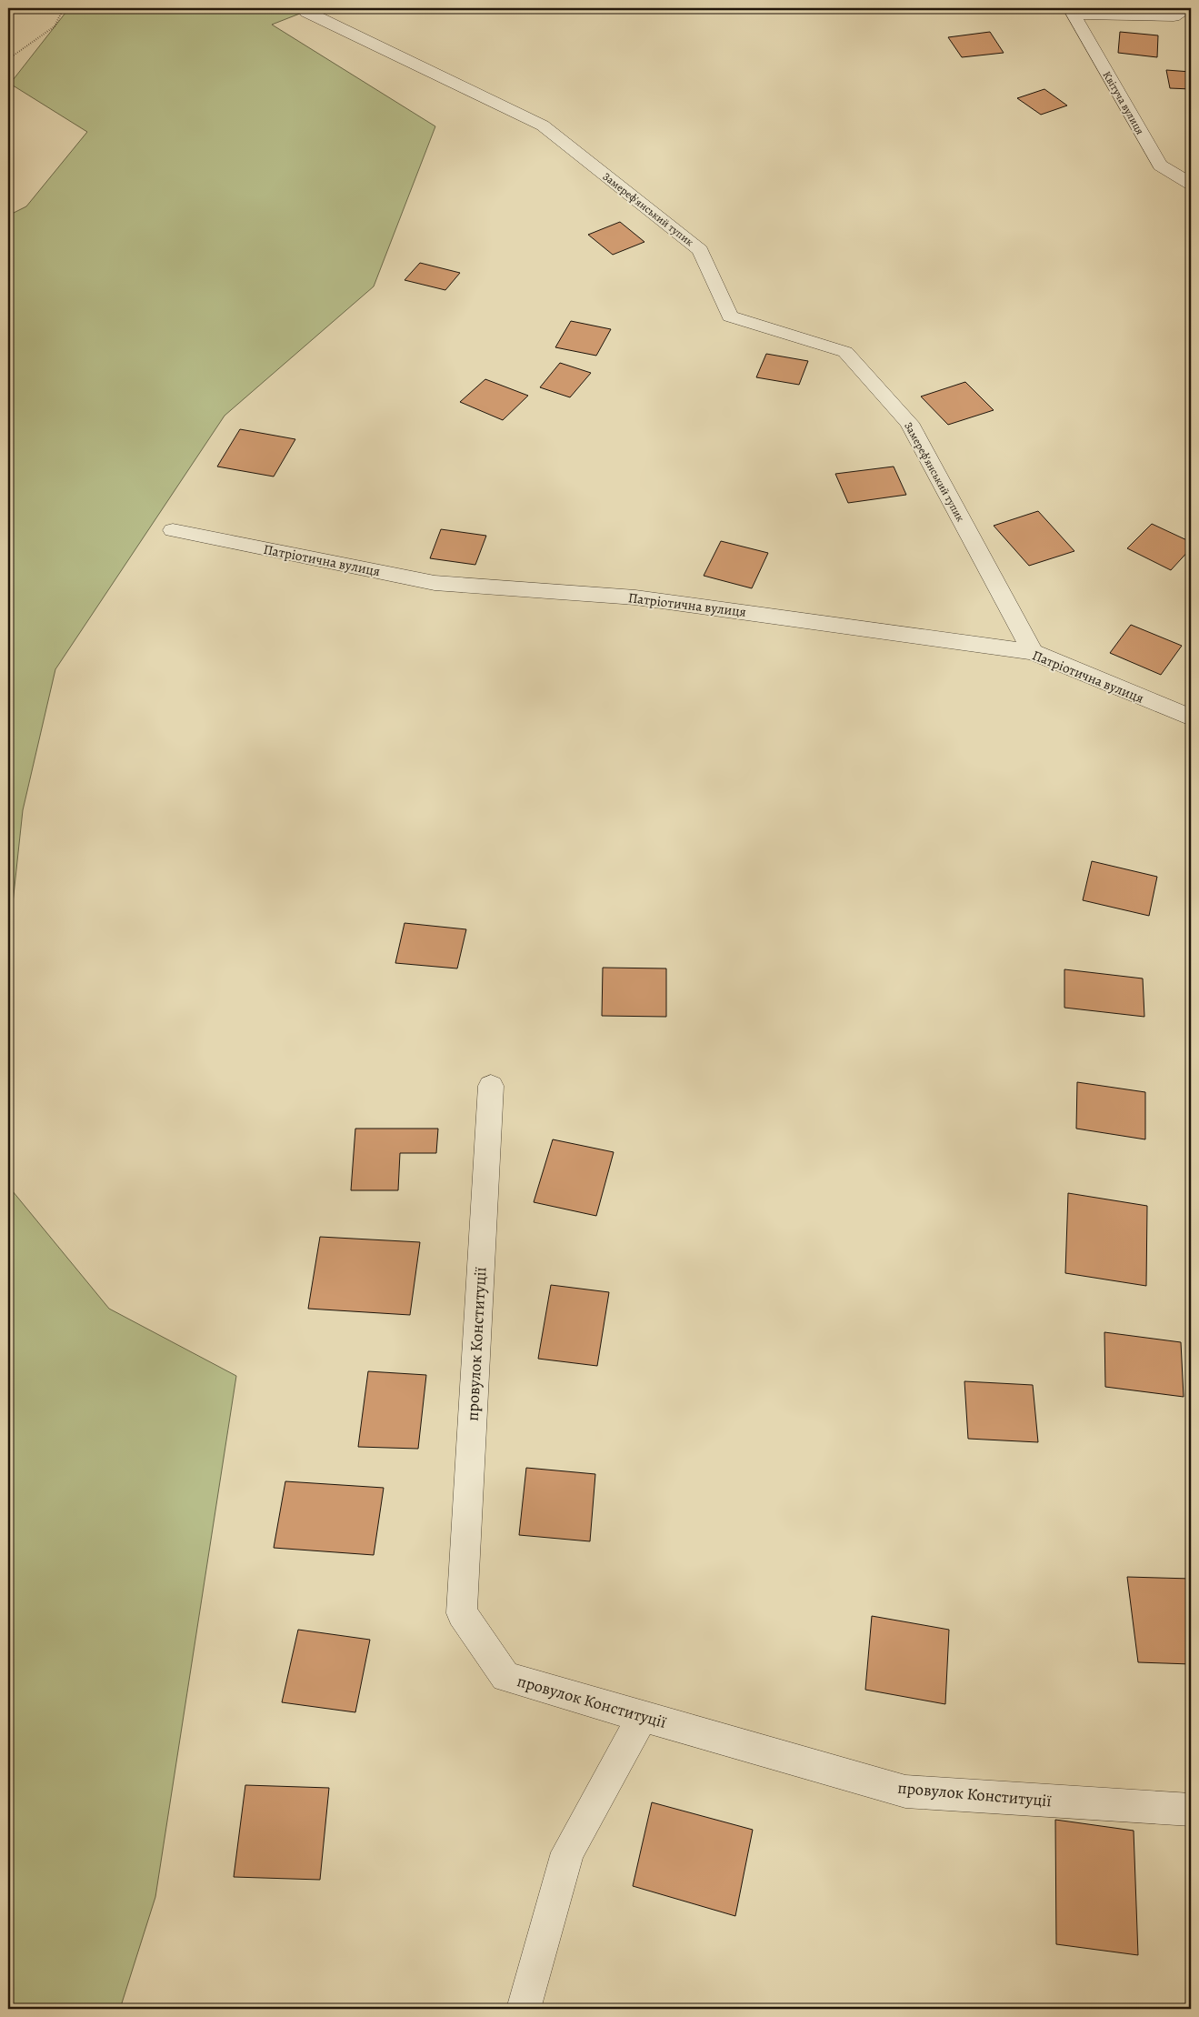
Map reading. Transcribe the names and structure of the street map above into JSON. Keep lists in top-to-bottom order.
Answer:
{
  "streets": {
    "street": [
      "Квітуча вулиця",
      "Замереф'янський тупик",
      "Патріотична вулиця",
      "провулок Конституції"
    ]
  },
  "crossings": [
    ["Замереф'янський тупик", "Патріотична вулиця"]
  ]
}
